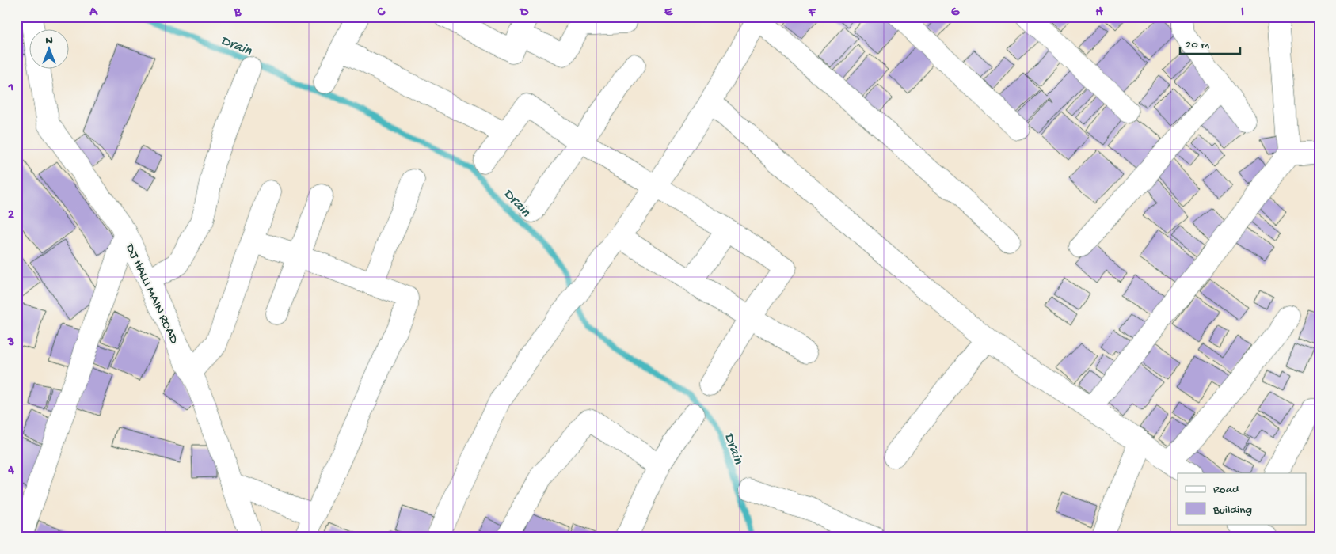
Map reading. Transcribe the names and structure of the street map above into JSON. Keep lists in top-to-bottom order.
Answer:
{
  "streets": {
    "street": ["DJ HALLI MAIN ROAD"]
  },
  "water": ["Drain"],
  "legend": ["Road", "Building"],
  "scale_bar": "20 m",
  "north": "top",
  "grid": {
    "columns": [
      "A",
      "B",
      "C",
      "D",
      "E",
      "F",
      "G",
      "H",
      "I"
    ],
    "rows": [
      "1",
      "2",
      "3",
      "4"
    ]
  }
}
